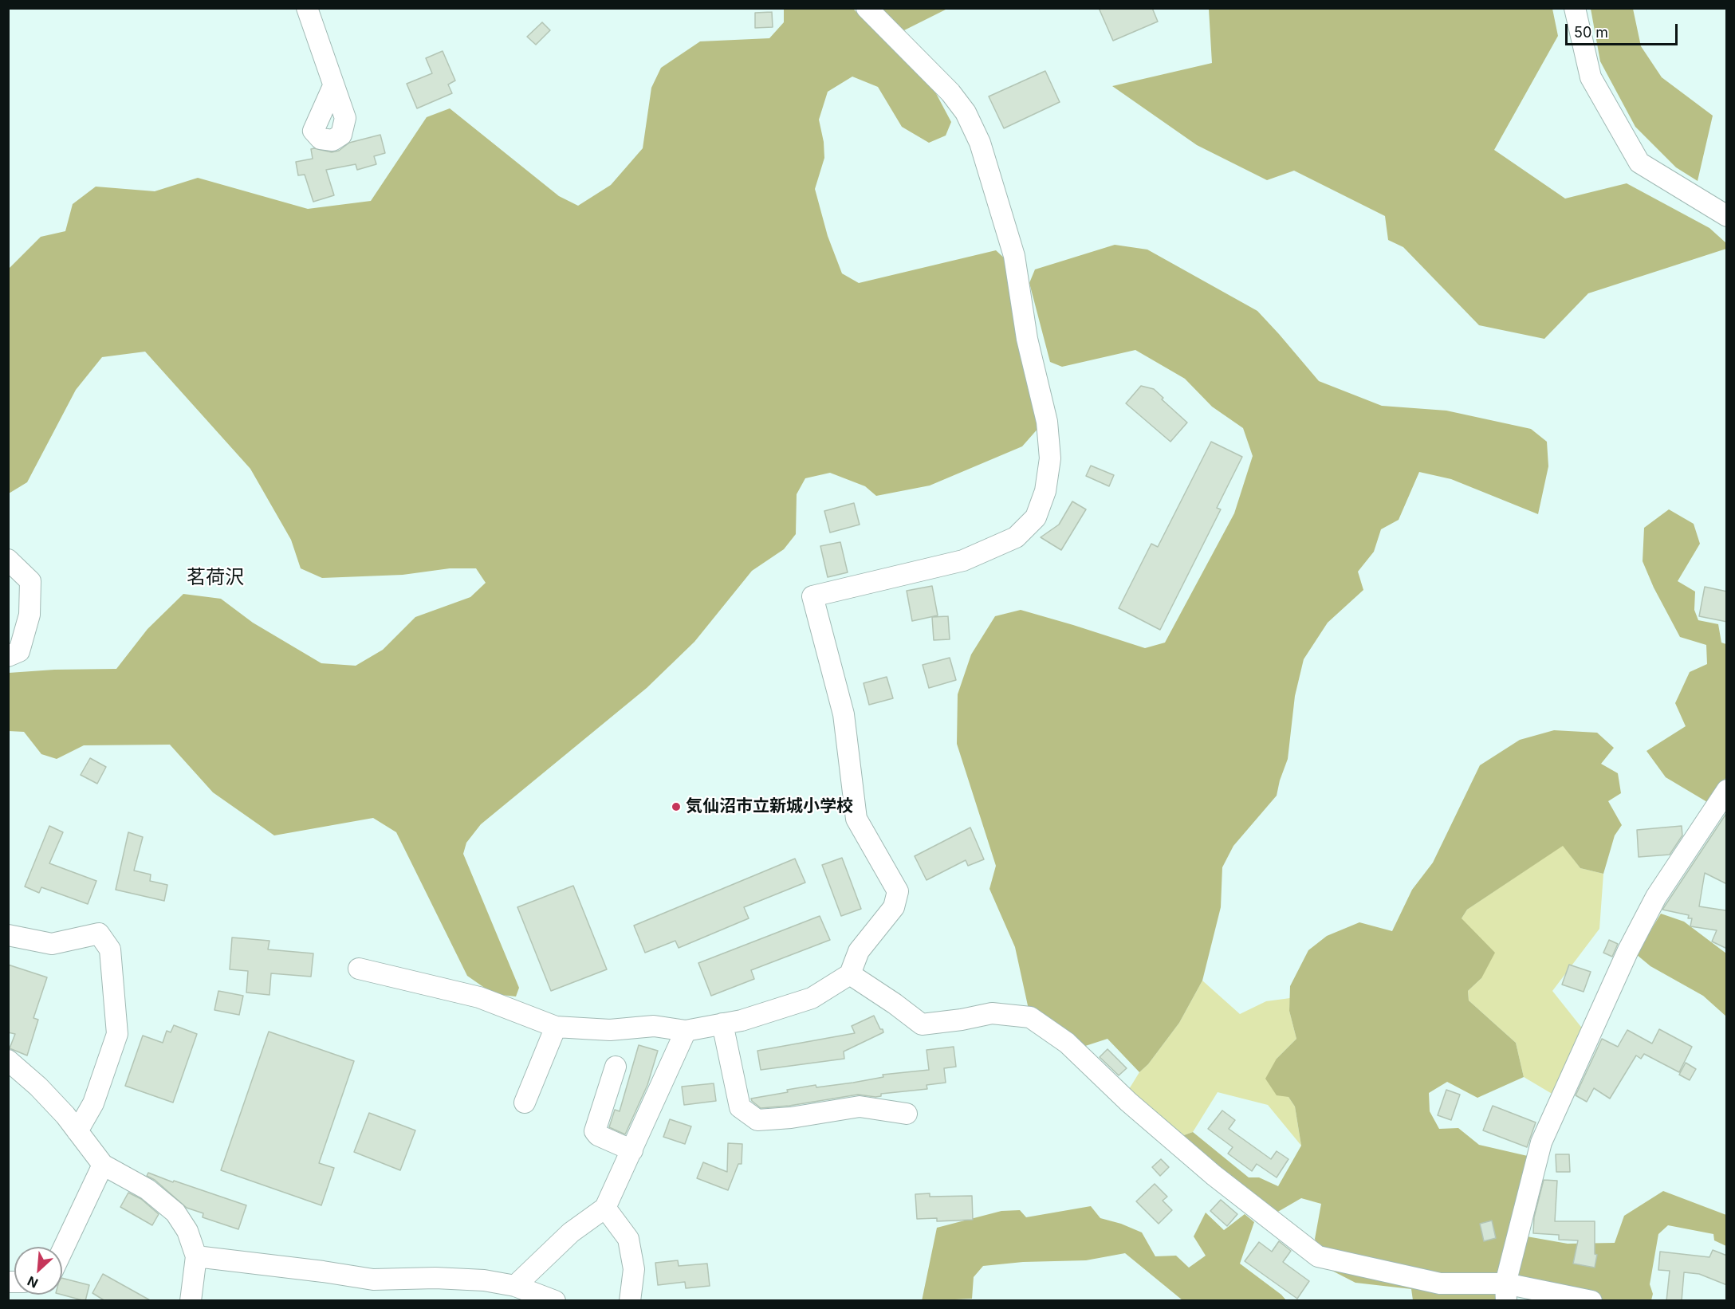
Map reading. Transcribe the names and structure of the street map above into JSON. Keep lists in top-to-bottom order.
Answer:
{
  "districts": ["茗荷沢"],
  "places": ["気仙沼市立新城小学校"],
  "scale_bar": "50 m",
  "north": "bottom left"
}
